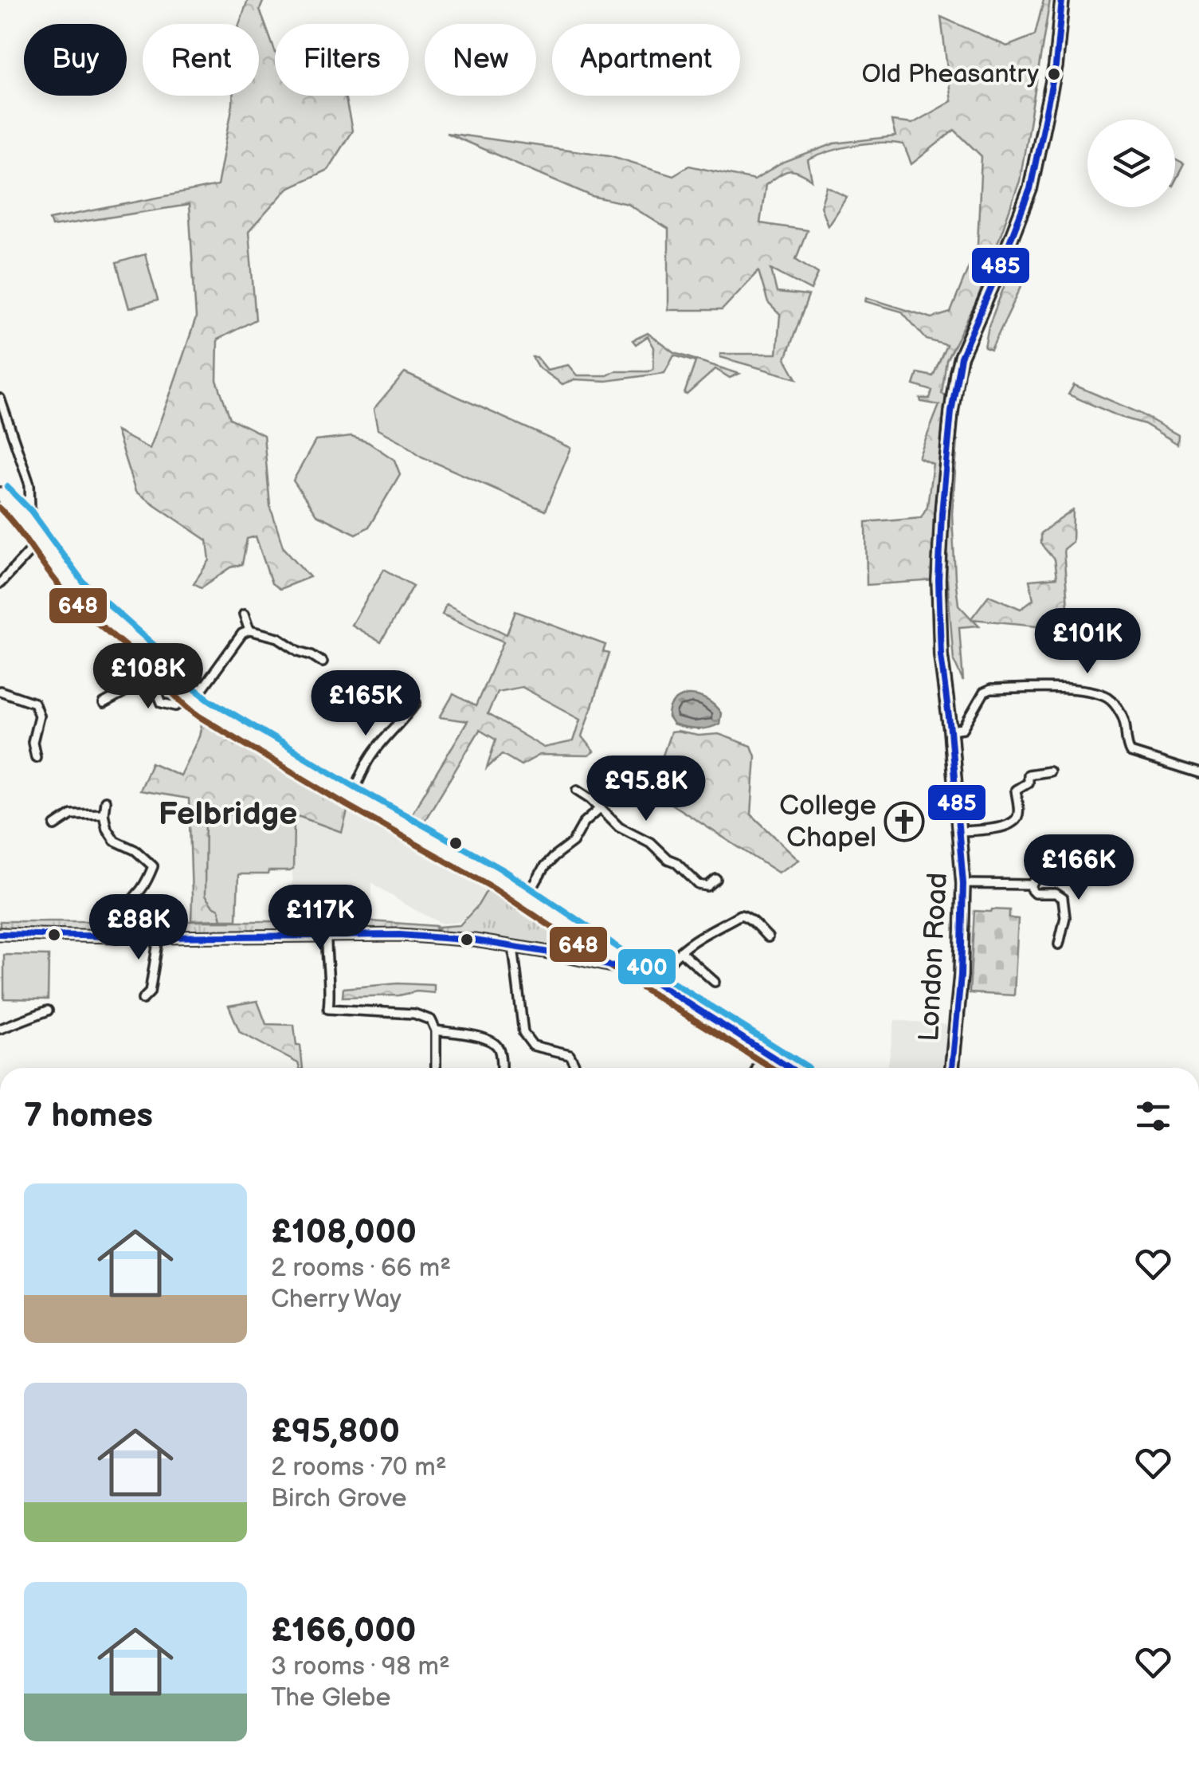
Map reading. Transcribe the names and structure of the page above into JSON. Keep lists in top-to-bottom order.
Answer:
{
  "streets": {
    "highway": ["London Road"]
  },
  "districts": ["Felbridge"],
  "places": {
    "other": ["Old Pheasantry"],
    "church": ["College Chapel"]
  },
  "lines": ["transit line 485", "transit line 400", "transit line 648"],
  "page": {
    "chip": [
      "Buy",
      "Rent",
      "Filters",
      "New",
      "Apartment"
    ],
    "price": [
      "£101K",
      "£108K",
      "£165K",
      "£95.8K",
      "£166K",
      "£117K",
      "£88K"
    ],
    "heading": "7 homes",
    "list": [
      {
        "name": "£108,000",
        "note": "2 rooms · 66 m² · Cherry Way"
      },
      {
        "name": "£95,800",
        "note": "2 rooms · 70 m² · Birch Grove"
      },
      {
        "name": "£166,000",
        "note": "3 rooms · 98 m² · The Glebe"
      }
    ]
  }
}
